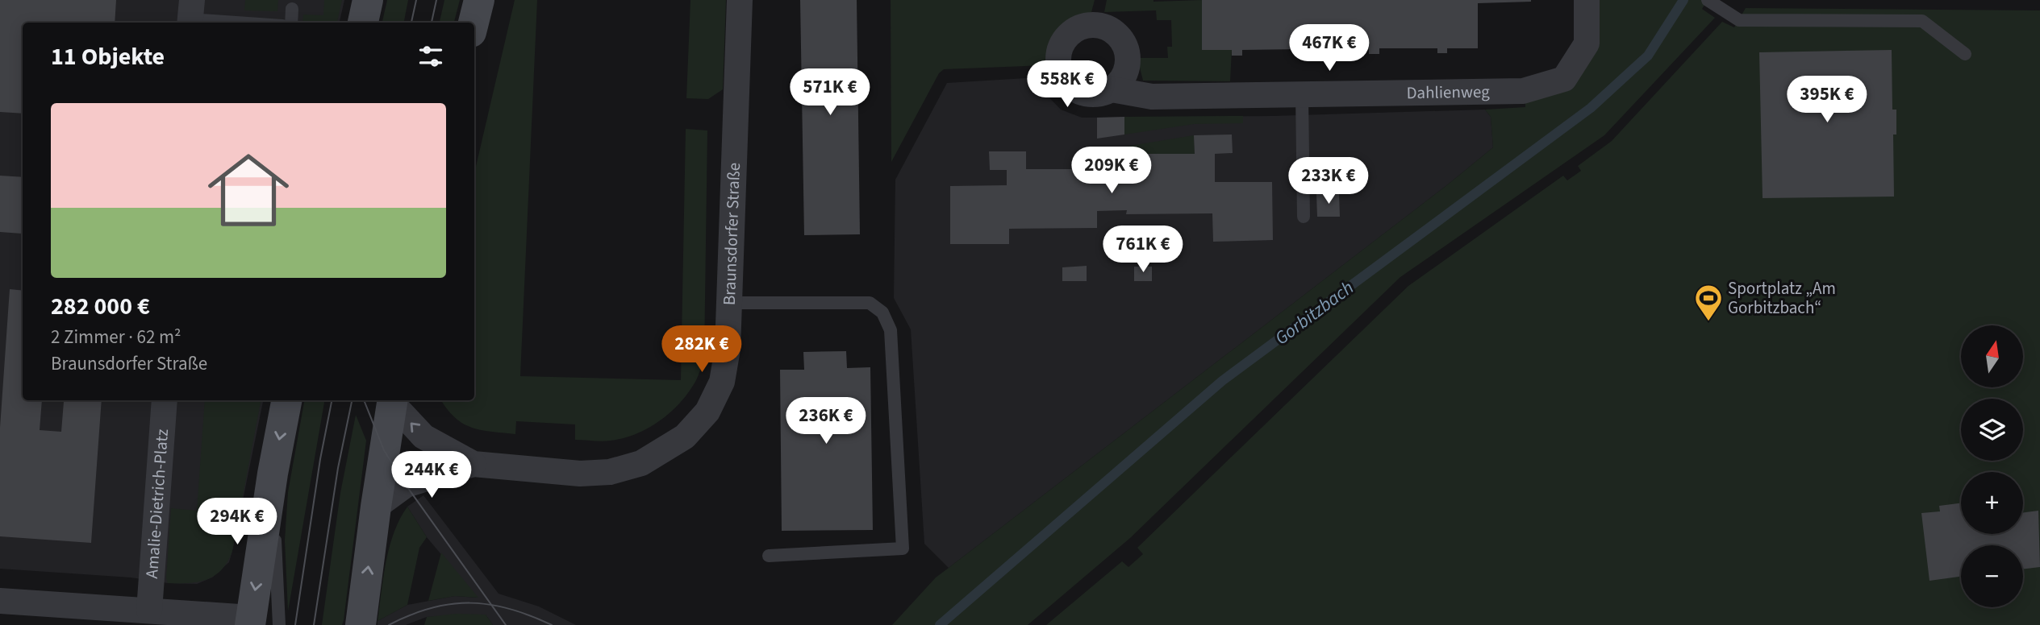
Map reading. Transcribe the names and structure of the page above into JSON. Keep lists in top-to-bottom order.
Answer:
{
  "streets": {
    "street": ["Dahlienweg", "Braunsdorfer Straße", "Amalie-Dietrich-Platz"]
  },
  "water": ["Gorbitzbach"],
  "places": {
    "sports": ["Sportplatz „Am Gorbitzbach“"]
  },
  "north": "top",
  "page": {
    "heading": "11 Objekte",
    "price": [
      "467K €",
      "558K €",
      "571K €",
      "395K €",
      "209K €",
      "233K €",
      "761K €",
      "282K €",
      "236K €",
      "244K €",
      "294K €"
    ],
    "list": [
      {
        "name": "282 000 €",
        "note": "2 Zimmer · 62 m² · Braunsdorfer Straße"
      }
    ],
    "map_buttons": ["+", "−"]
  }
}
